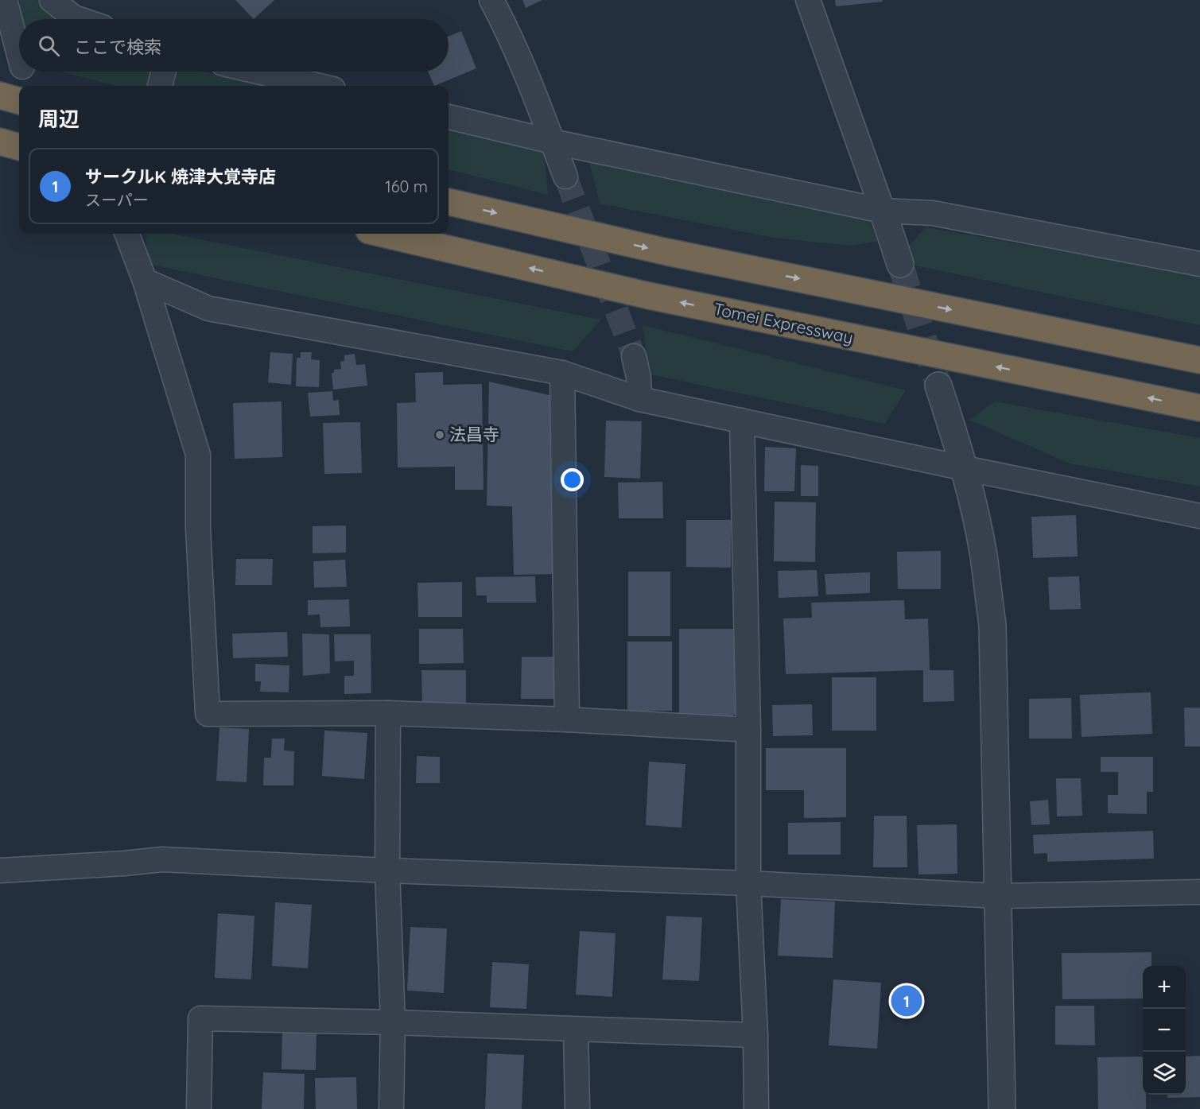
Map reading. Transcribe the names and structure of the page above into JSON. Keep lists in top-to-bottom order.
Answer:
{
  "streets": {
    "highway": ["Tomei Expressway"]
  },
  "places": ["法昌寺"],
  "page": {
    "search": "ここで検索",
    "heading": "周辺",
    "list": [
      {
        "mark": "1",
        "name": "サークルK 焼津大覚寺店",
        "note": "スーパー",
        "value": "160 m"
      }
    ],
    "map_buttons": ["+", "−"],
    "pins": "1"
  }
}
